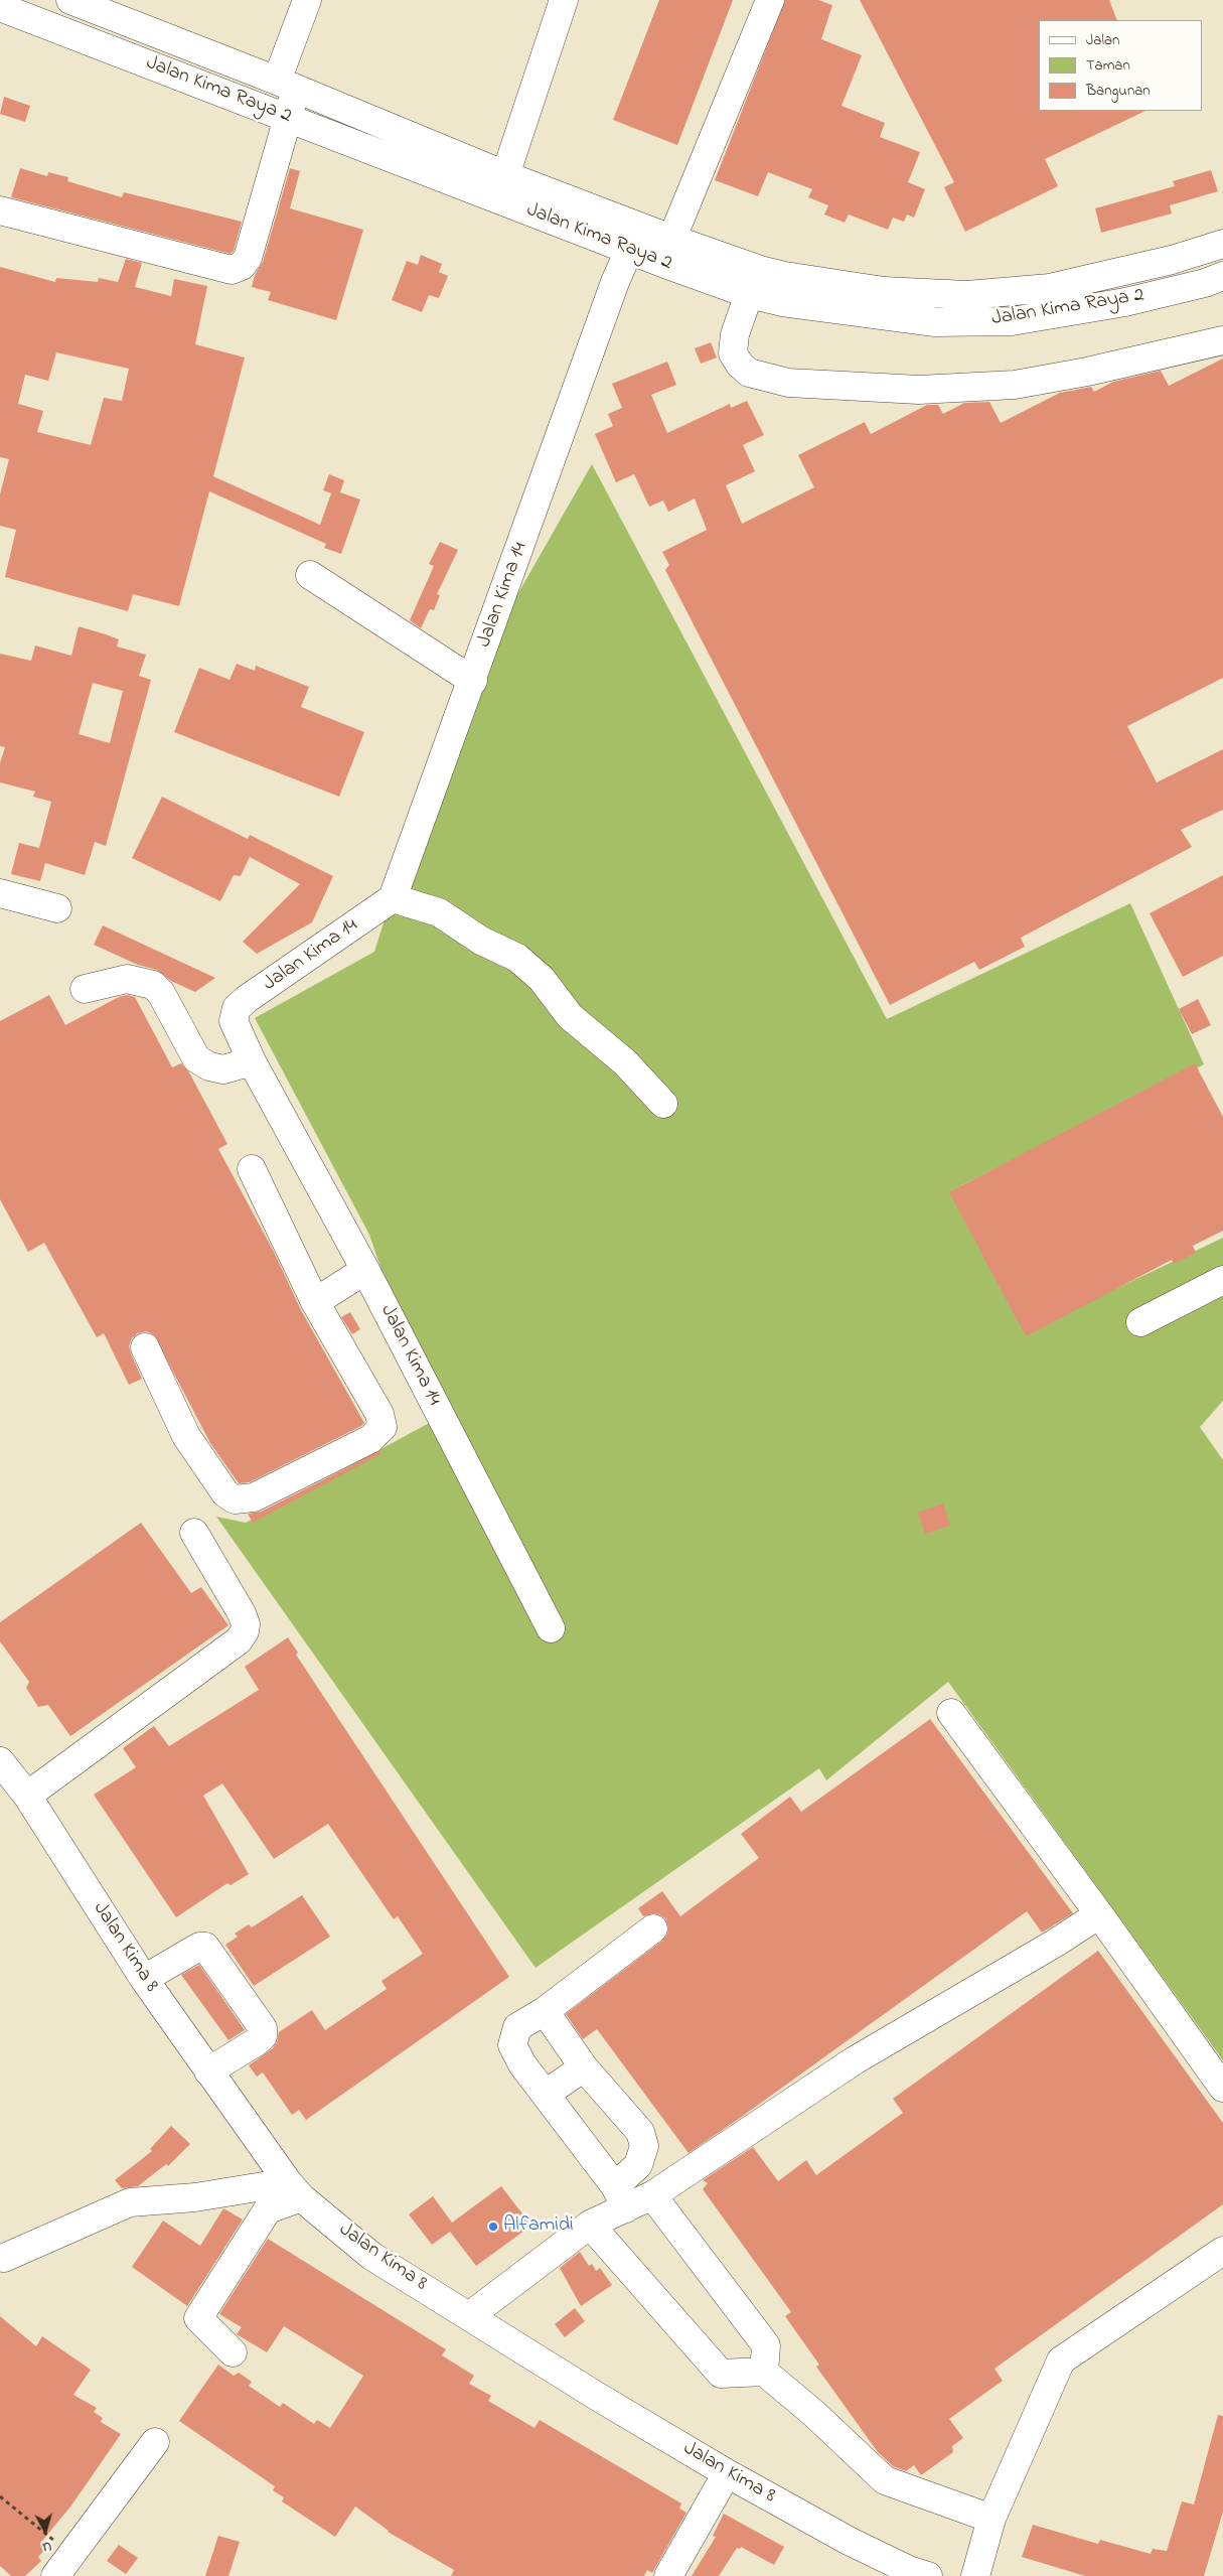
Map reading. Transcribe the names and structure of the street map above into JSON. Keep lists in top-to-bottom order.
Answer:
{
  "streets": {
    "street": ["Jalan Kima Raya 2", "Jalan Kima 14", "Jalan Kima 8"]
  },
  "crossings": [
    ["Jalan Kima Raya 2", "Jalan Kima 14"]
  ],
  "places": ["Alfamidi"],
  "legend": ["Jalan", "Taman", "Bangunan"],
  "north": "bottom"
}
